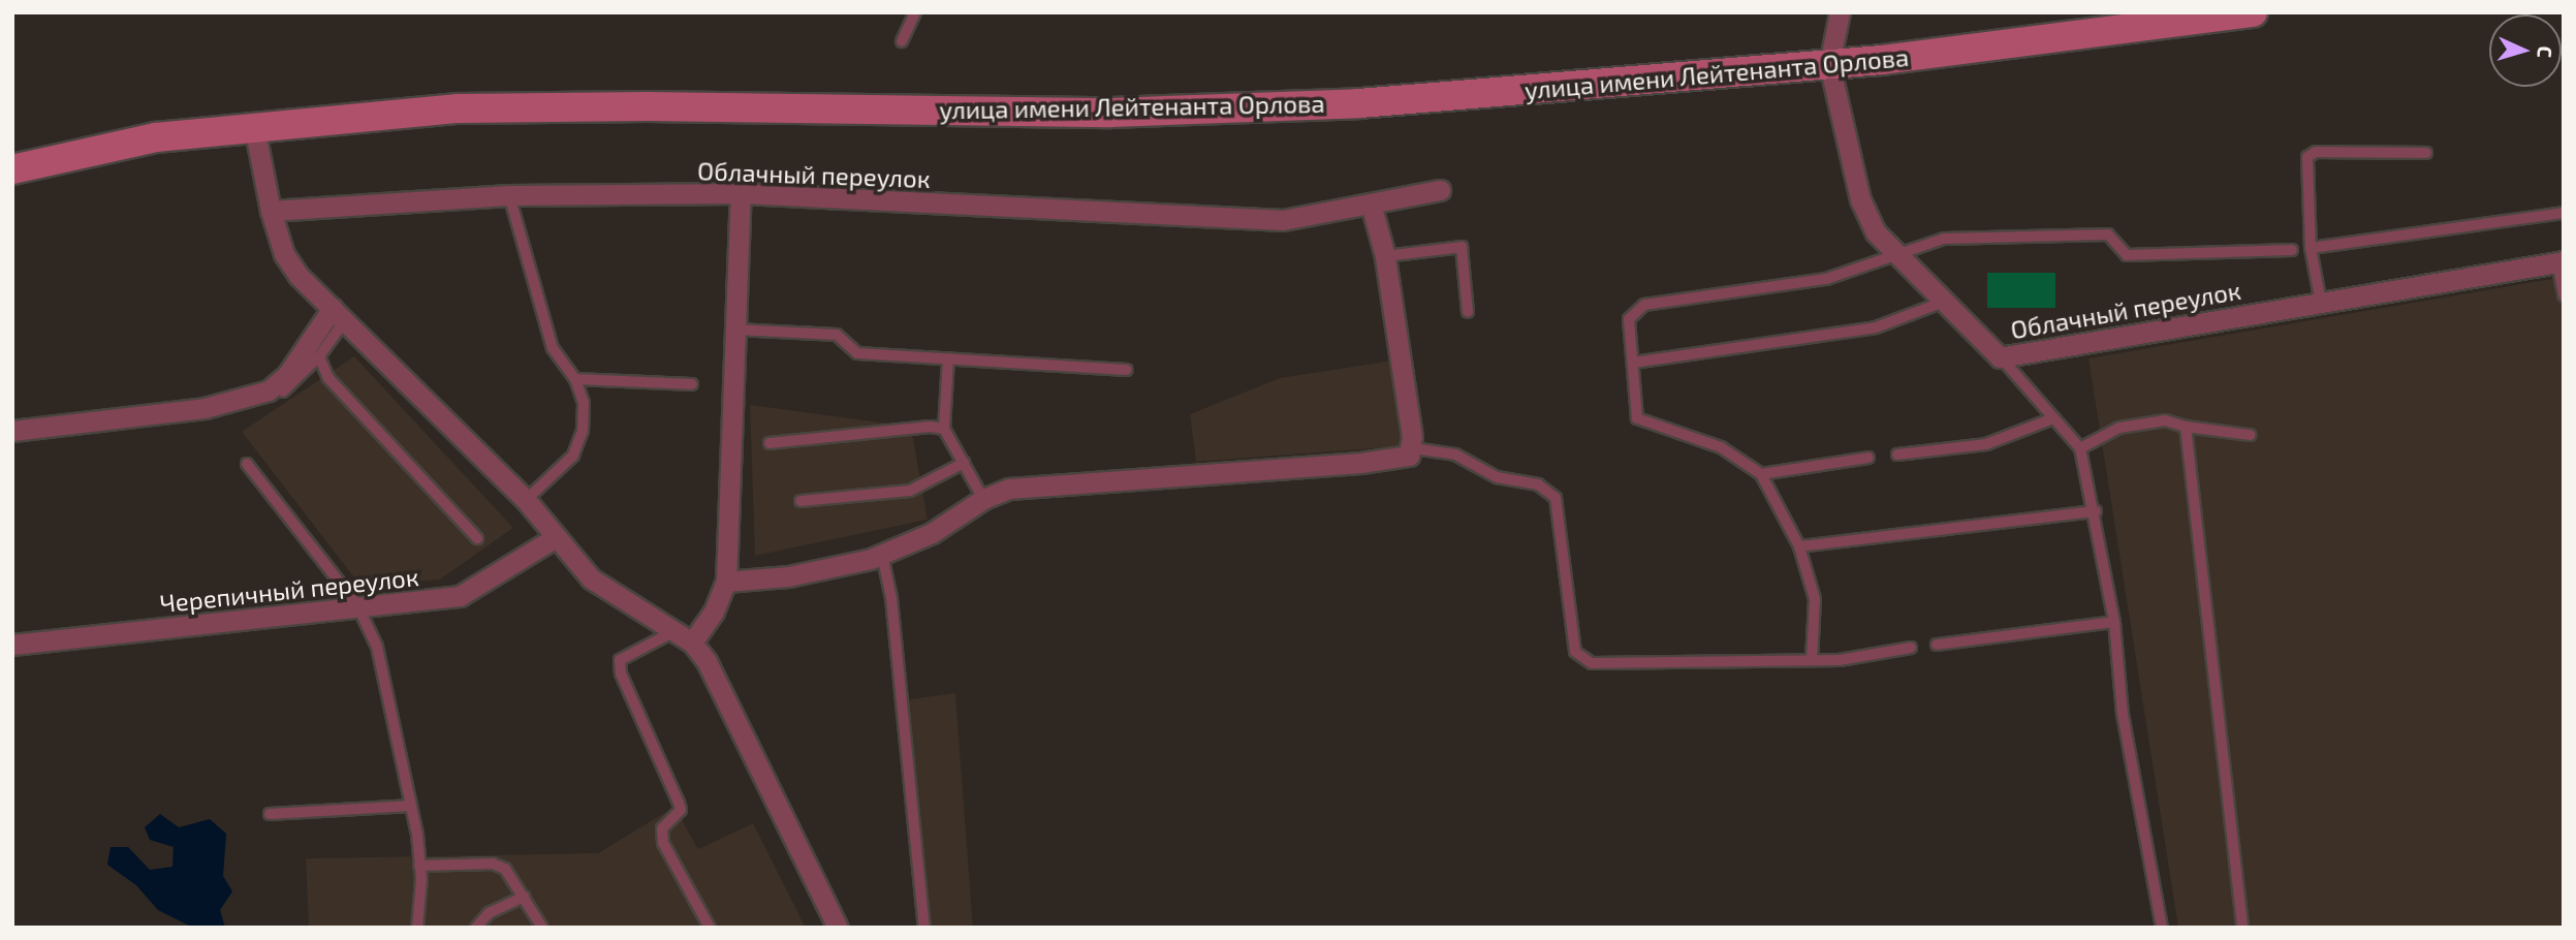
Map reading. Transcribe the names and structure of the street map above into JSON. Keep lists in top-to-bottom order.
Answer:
{
  "streets": {
    "main road": ["улица имени Лейтенанта Орлова"],
    "street": ["Облачный переулок", "Черепичный переулок"]
  },
  "crossings": [
    ["улица имени Лейтенанта Орлова", "Облачный переулок"]
  ],
  "north": "right"
}
